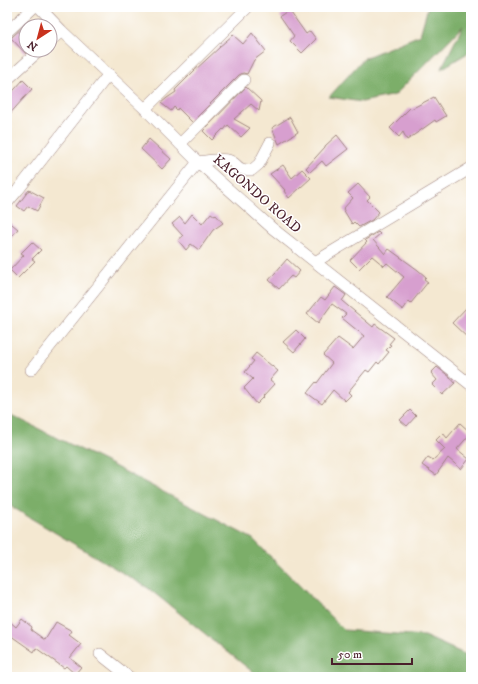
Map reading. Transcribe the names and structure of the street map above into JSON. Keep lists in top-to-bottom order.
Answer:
{
  "streets": {
    "street": ["KAGONDO ROAD"]
  },
  "scale_bar": "50 m",
  "north": "bottom left"
}
